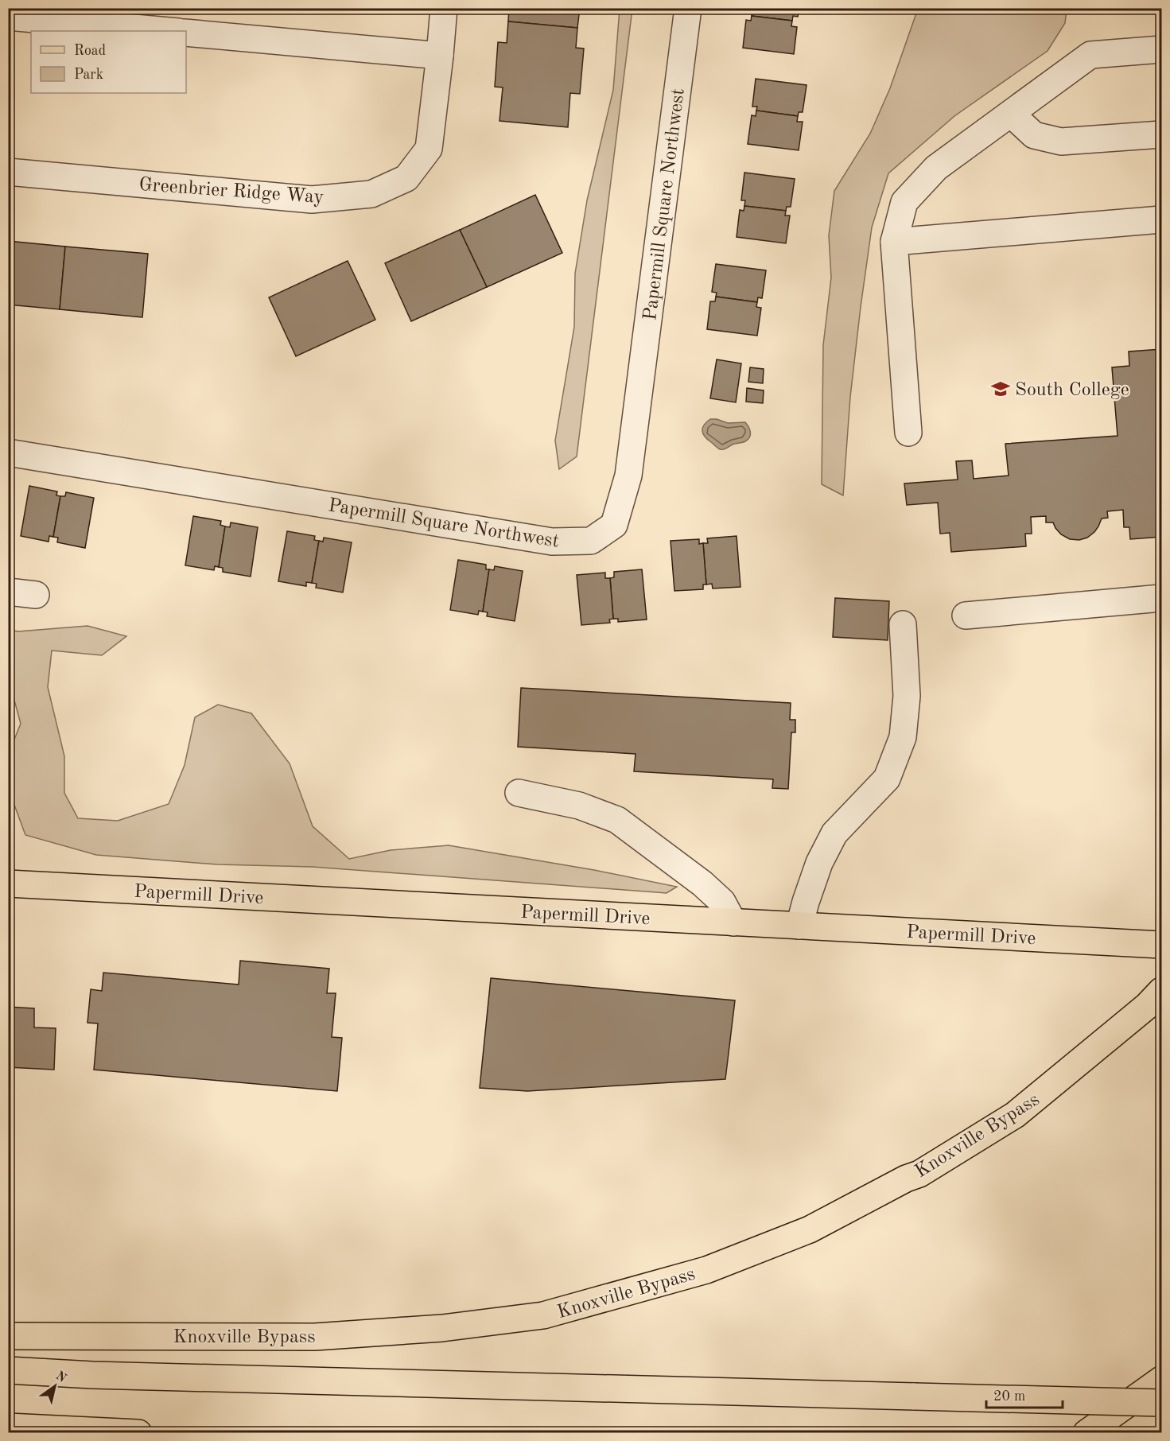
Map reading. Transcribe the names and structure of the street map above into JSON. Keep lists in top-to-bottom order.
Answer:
{
  "streets": {
    "main road": ["Papermill Drive", "Knoxville Bypass"],
    "street": ["Greenbrier Ridge Way", "Papermill Square Northwest"]
  },
  "places": {
    "school or university": ["South College"]
  },
  "legend": ["Road", "Park"],
  "scale_bar": "20 m",
  "north": "top right"
}
